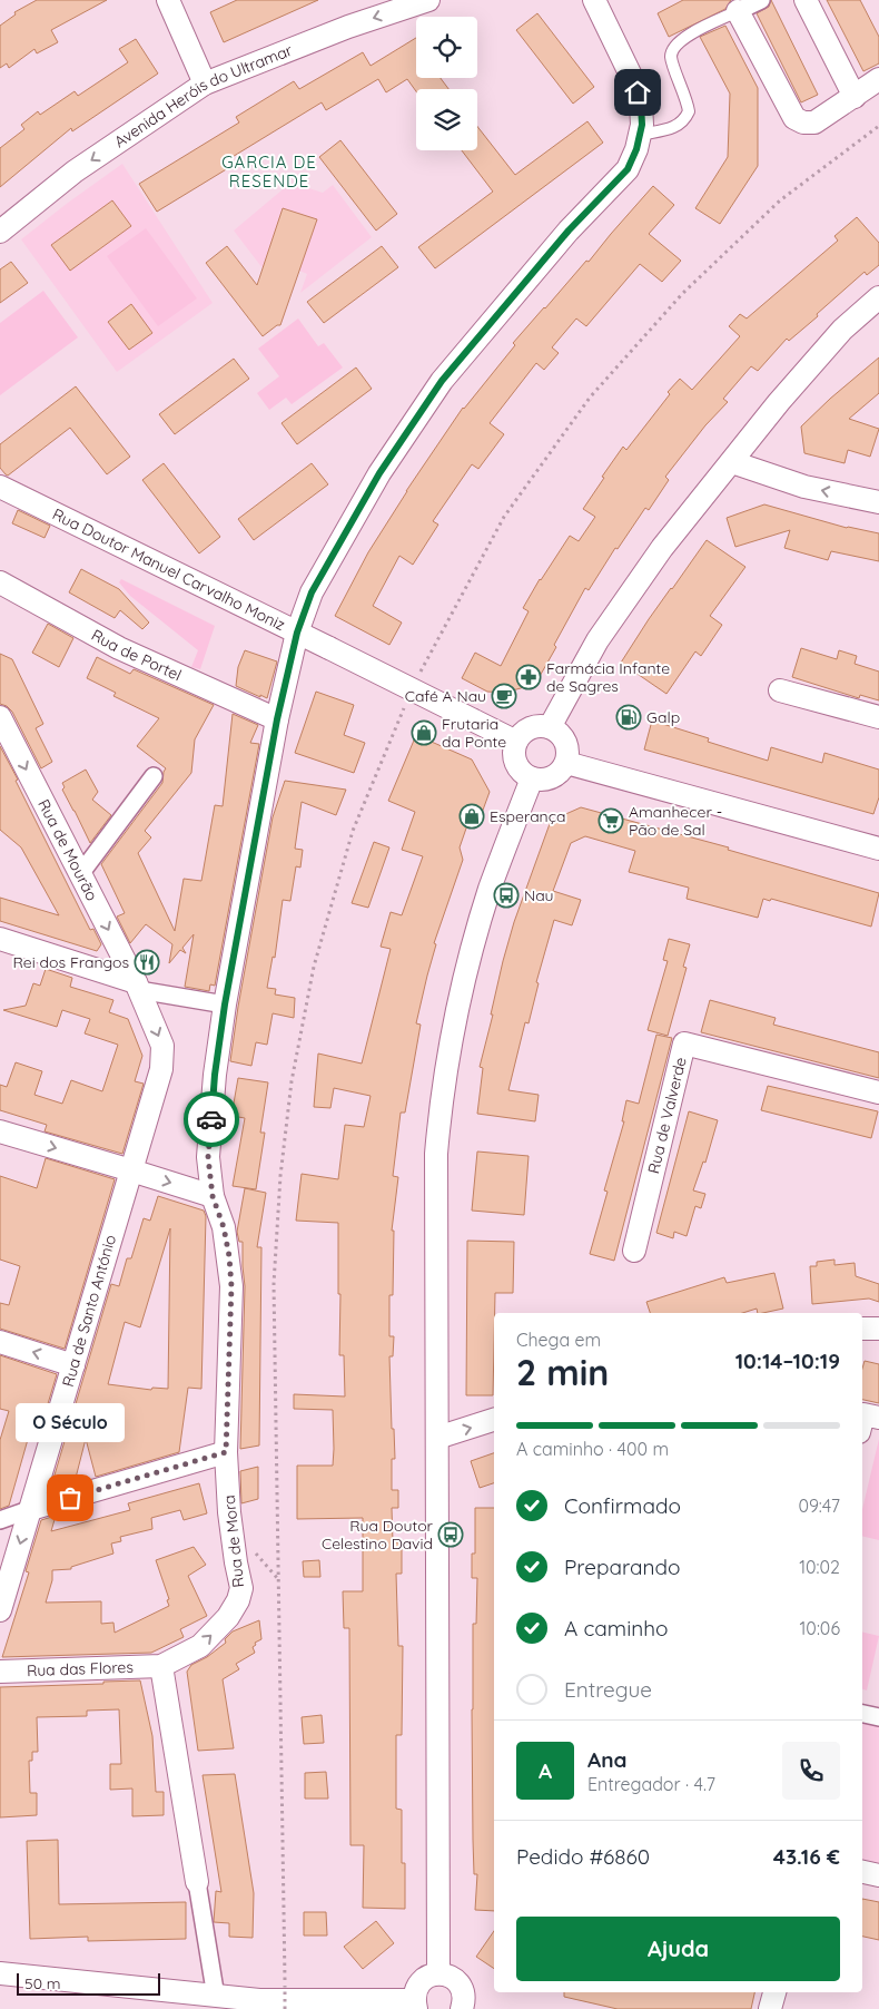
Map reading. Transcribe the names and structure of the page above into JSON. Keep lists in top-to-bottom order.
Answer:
{
  "streets": {
    "street": [
      "Avenida Heróis do Ultramar",
      "Rua Doutor Manuel Carvalho Moniz",
      "Rua de Portel",
      "Rua de Mourão",
      "Rua de Valverde",
      "Rua de Santo António",
      "Rua de Mora",
      "Rua das Flores"
    ]
  },
  "crossings": [
    ["Rua de Mourão", "Rua de Santo António"],
    ["Rua de Mora", "Rua das Flores"]
  ],
  "one_way": ["Avenida Heróis do Ultramar", "Rua de Mourão"],
  "districts": ["GARCIA DE RESENDE"],
  "places": {
    "pharmacy": ["Farmácia Infante de Sagres"],
    "cafe": ["Café A Nau"],
    "fuel station": ["Galp"],
    "shop": ["Frutaria da Ponte", "Esperança"],
    "supermarket": ["Amanhecer - Pão de Sal"],
    "bus stop": ["Nau", "Rua Doutor Celestino David"],
    "restaurant": ["Rei dos Frangos"],
    "other": ["O Século"]
  },
  "scale_bar": "50 m",
  "page": {
    "heading": ["2 min", "Chega em", "10:14–10:19"],
    "panel": [
      "Ana",
      "Entregador · 4.7",
      "Pedido #6860",
      "43.16 €"
    ],
    "bubble": "O Século",
    "bar": "A caminho · 400 m",
    "list": [
      ["Confirmado", "09:47"],
      ["Preparando", "10:02"],
      ["A caminho", "10:06"],
      "Entregue"
    ],
    "round": "A",
    "buttons": "Ajuda",
    "scale": "50 m"
  }
}
